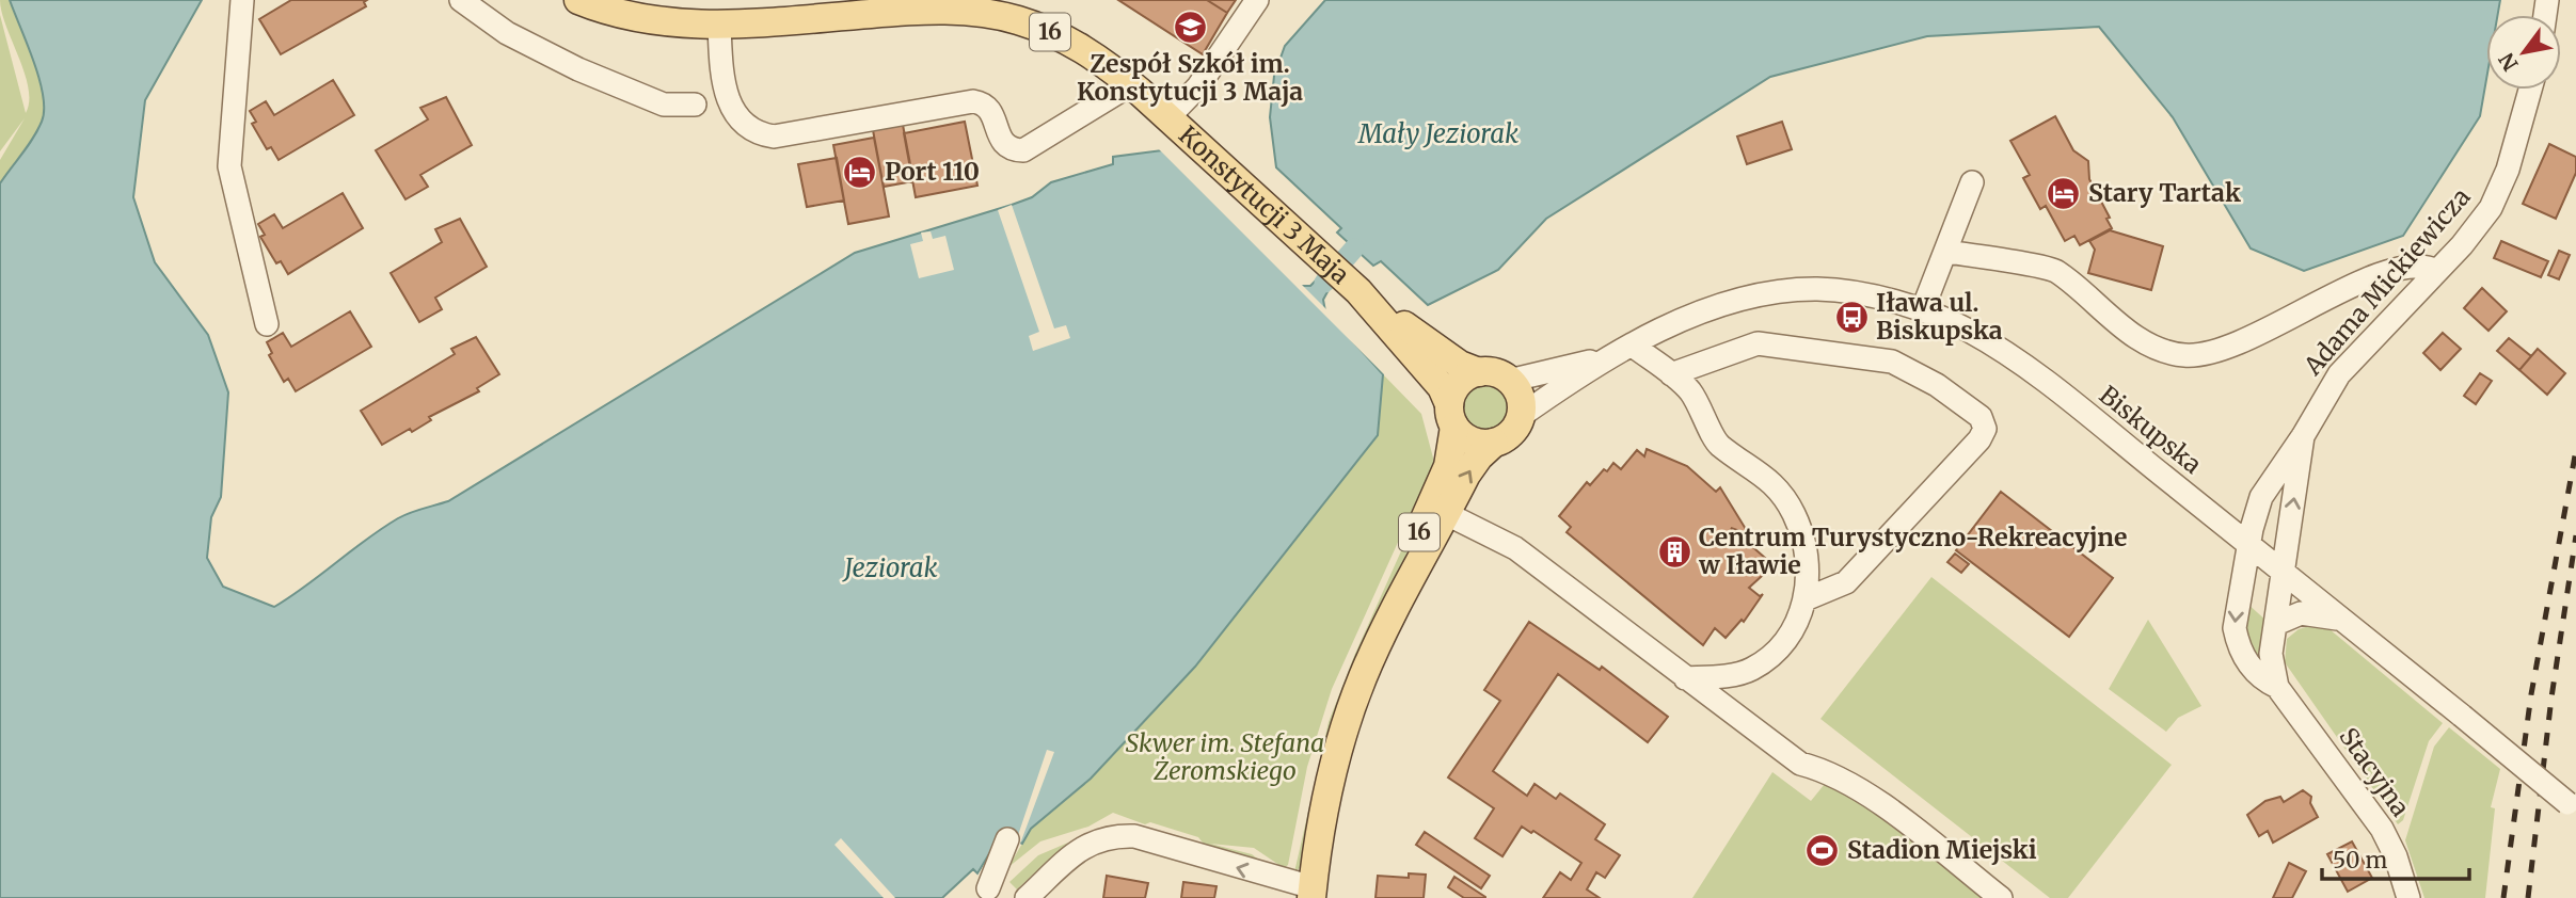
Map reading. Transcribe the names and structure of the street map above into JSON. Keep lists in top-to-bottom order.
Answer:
{
  "streets": {
    "main road": ["16", "Konstytucji 3 Maja"],
    "street": ["Adama Mickiewicza", "Biskupska", "Stacyjna"]
  },
  "crossings": [
    ["16", "Konstytucji 3 Maja"],
    ["16", "Biskupska"],
    ["Konstytucji 3 Maja", "Biskupska"],
    ["Adama Mickiewicza", "Biskupska"],
    ["Adama Mickiewicza", "Stacyjna"],
    ["Biskupska", "Stacyjna"]
  ],
  "water": ["Mały Jeziorak", "Jeziorak"],
  "parks": ["Skwer im. Stefana Żeromskiego"],
  "places": {
    "school or university": ["Zespół Szkół im. Konstytucji 3 Maja"],
    "hotel": ["Port 110", "Stary Tartak"],
    "bus stop": ["Iława ul. Biskupska"],
    "building": ["Centrum Turystyczno-Rekreacyjne w Iławie"],
    "sports": ["Stadion Miejski"]
  },
  "scale_bar": "50 m",
  "north": "bottom left"
}
